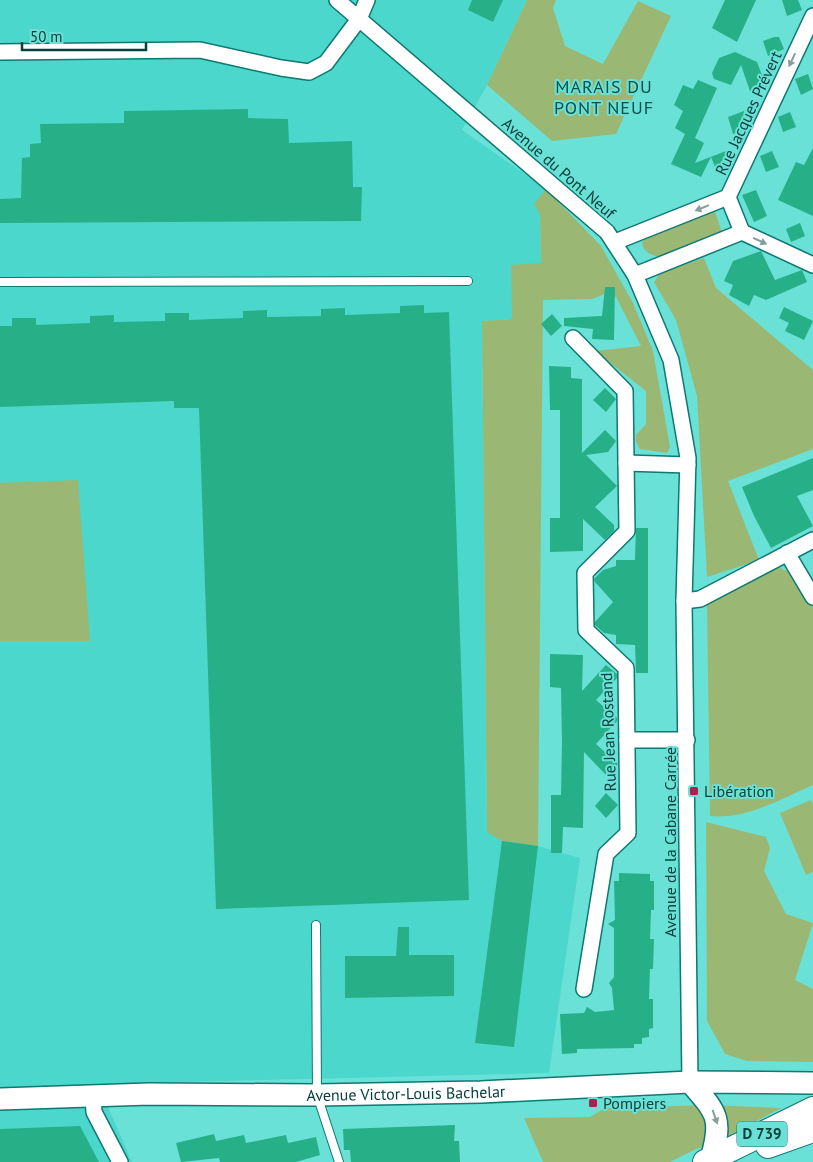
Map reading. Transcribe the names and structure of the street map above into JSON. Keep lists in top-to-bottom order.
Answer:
{
  "streets": {
    "main road": ["Avenue Victor-Louis Bachelar", "D 739"],
    "street": [
      "Rue Jacques Prévert",
      "Avenue du Pont Neuf",
      "Rue Jean Rostand",
      "Avenue de la Cabane Carrée"
    ]
  },
  "crossings": [
    ["Rue Jacques Prévert", "Avenue du Pont Neuf"],
    ["Avenue du Pont Neuf", "Avenue de la Cabane Carrée"],
    ["Avenue de la Cabane Carrée", "Avenue Victor-Louis Bachelar"]
  ],
  "one_way": ["Rue Jacques Prévert"],
  "districts": ["MARAIS DU PONT NEUF"],
  "places": {
    "transit": ["Libération", "Pompiers"]
  },
  "scale_bar": "50 m"
}
